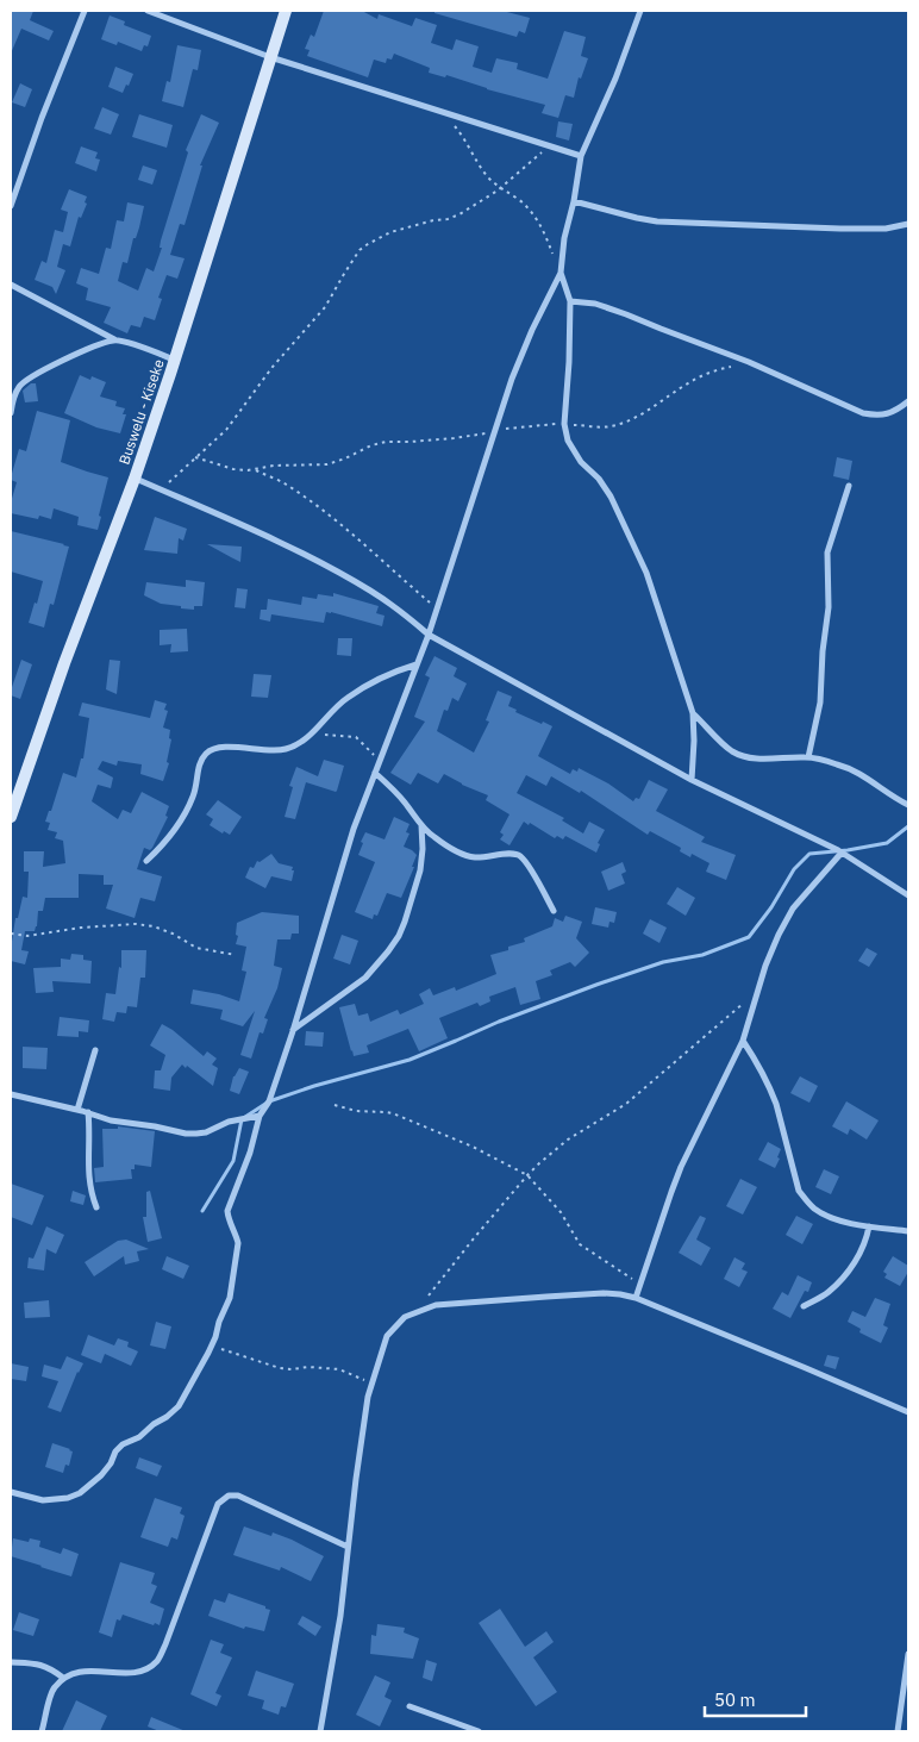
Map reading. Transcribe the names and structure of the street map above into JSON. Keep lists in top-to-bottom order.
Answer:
{
  "streets": {
    "main road": ["Buswelu - Kiseke"]
  },
  "scale_bar": "50 m"
}
